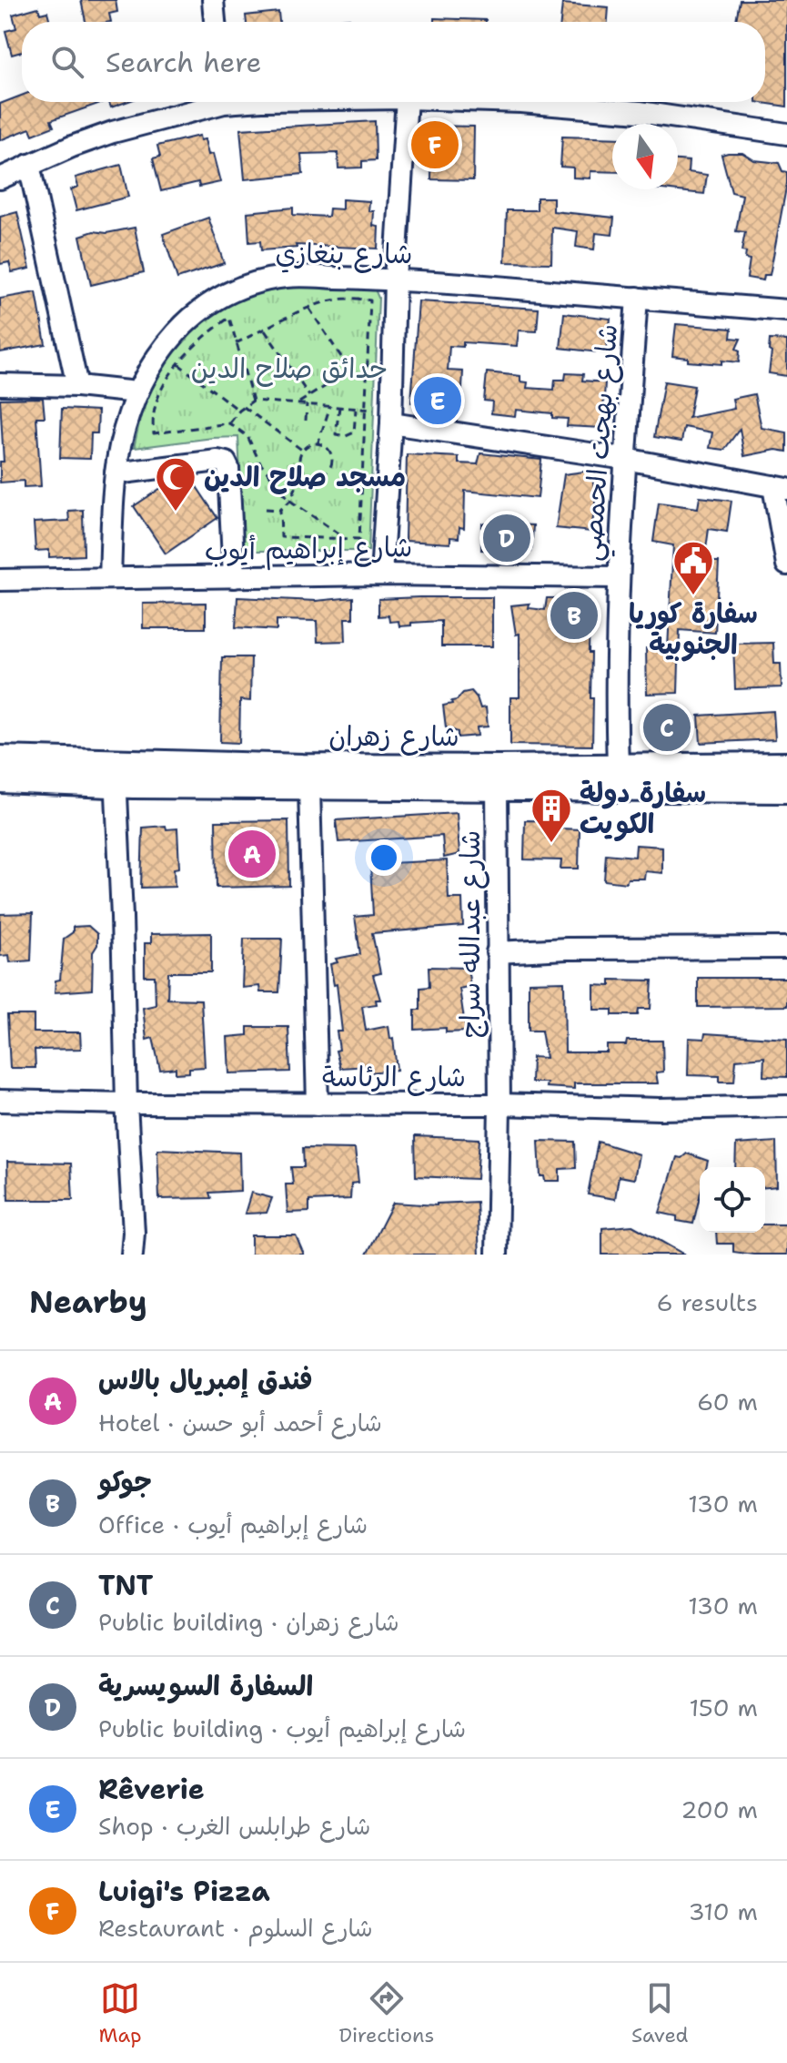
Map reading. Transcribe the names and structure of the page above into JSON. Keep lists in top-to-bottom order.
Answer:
{
  "streets": {
    "main road": ["شارع زهران"],
    "street": [
      "شارع بنغازي",
      "شارع بهجت الحمصي",
      "شارع إبراهيم أيوب",
      "شارع عبدالله سراج",
      "شارع الرئاسة"
    ]
  },
  "crossings": [
    ["شارع بنغازي", "شارع بهجت الحمصي"],
    ["شارع بنغازي", "شارع إبراهيم أيوب"],
    ["شارع بهجت الحمصي", "شارع إبراهيم أيوب"],
    ["شارع بهجت الحمصي", "شارع زهران"],
    ["شارع زهران", "شارع عبدالله سراج"],
    ["شارع عبدالله سراج", "شارع الرئاسة"]
  ],
  "parks": ["حدائق صلاح الدين"],
  "places": {
    "mosque": ["مسجد صلاح الدين"],
    "public building": ["سفارة كوريا الجنوبية"],
    "building": ["سفارة دولة الكويت"]
  },
  "north": "bottom",
  "page": {
    "search": "Search here",
    "pins": [
      "F",
      "E",
      "D",
      "B",
      "C",
      "A"
    ],
    "heading": ["Nearby", "6 results"],
    "list": [
      {
        "mark": "A",
        "name": "فندق إمبريال بالاس",
        "note": "Hotel · شارع أحمد أبو حسن",
        "value": "60 m"
      },
      {
        "mark": "B",
        "name": "جوكو",
        "note": "Office · شارع إبراهيم أيوب",
        "value": "130 m"
      },
      {
        "mark": "C",
        "name": "TNT",
        "note": "Public building · شارع زهران",
        "value": "130 m"
      },
      {
        "mark": "D",
        "name": "السفارة السويسرية",
        "note": "Public building · شارع إبراهيم أيوب",
        "value": "150 m"
      },
      {
        "mark": "E",
        "name": "Rêverie",
        "note": "Shop · شارع طرابلس الغرب",
        "value": "200 m"
      },
      {
        "mark": "F",
        "name": "Luigi's Pizza",
        "note": "Restaurant · شارع السلوم",
        "value": "310 m"
      }
    ],
    "nav": ["Map", "Directions", "Saved"]
  }
}
